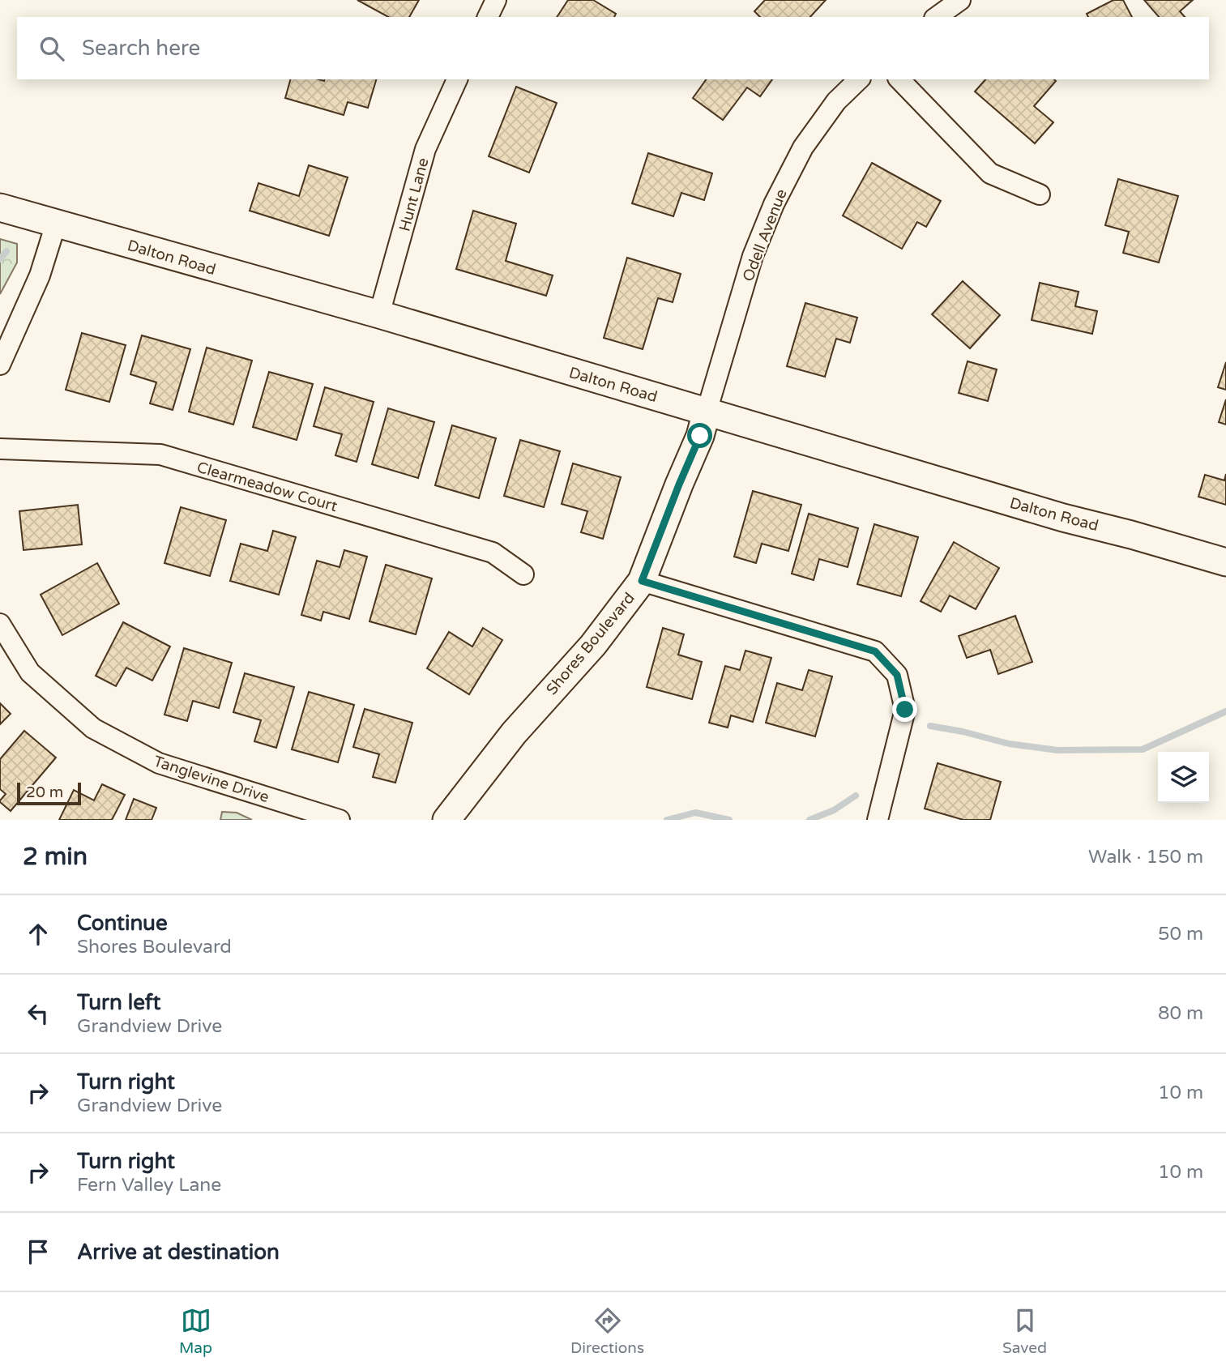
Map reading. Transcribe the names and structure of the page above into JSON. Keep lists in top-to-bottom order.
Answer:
{
  "streets": {
    "street": [
      "Hunt Lane",
      "Odell Avenue",
      "Dalton Road",
      "Clearmeadow Court",
      "Shores Boulevard",
      "Tanglevine Drive"
    ]
  },
  "crossings": [
    ["Hunt Lane", "Dalton Road"],
    ["Odell Avenue", "Dalton Road"],
    ["Odell Avenue", "Shores Boulevard"],
    ["Dalton Road", "Shores Boulevard"]
  ],
  "scale_bar": "20 m",
  "page": {
    "search": "Search here",
    "scale": "20 m",
    "heading": ["2 min", "Walk · 150 m"],
    "list": [
      ["Continue", "Shores Boulevard", "50 m"],
      ["Turn left", "Grandview Drive", "80 m"],
      ["Turn right", "Grandview Drive", "10 m"],
      ["Turn right", "Fern Valley Lane", "10 m"],
      "Arrive at destination"
    ],
    "nav": ["Map", "Directions", "Saved"]
  }
}
